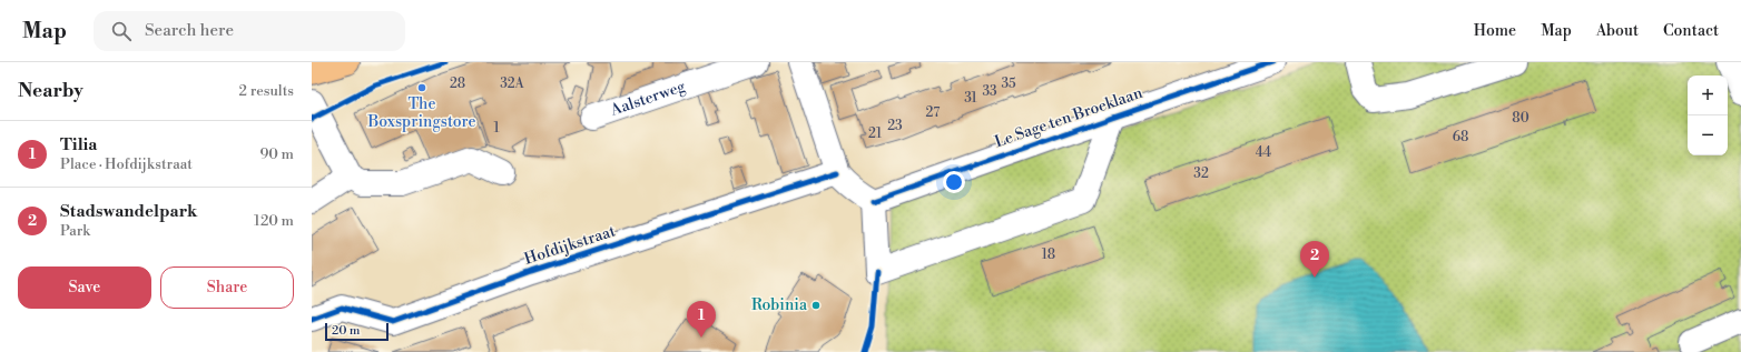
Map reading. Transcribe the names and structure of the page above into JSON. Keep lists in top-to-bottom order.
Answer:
{
  "streets": {
    "street": ["Aalsterweg", "Le Sage ten Broeklaan", "Hofdijkstraat"]
  },
  "places": ["The Boxspringstore", "Robinia"],
  "house_numbers": [
    "28",
    "32A",
    "35",
    "33",
    "31",
    "27",
    "80",
    "23",
    "1",
    "21",
    "68",
    "44",
    "32",
    "18"
  ],
  "scale_bar": "20 m",
  "page": {
    "header": "Map",
    "search": "Search here",
    "nav": [
      "Home",
      "Map",
      "About",
      "Contact"
    ],
    "heading": ["Nearby", "2 results"],
    "map_buttons": ["+", "−"],
    "list": [
      {
        "mark": "1",
        "name": "Tilia",
        "note": "Place · Hofdijkstraat",
        "value": "90 m"
      },
      {
        "mark": "2",
        "name": "Stadswandelpark",
        "note": "Park",
        "value": "120 m"
      }
    ],
    "pins": ["2", "1"],
    "buttons": ["Save", "Share"],
    "scale": "20 m"
  }
}
